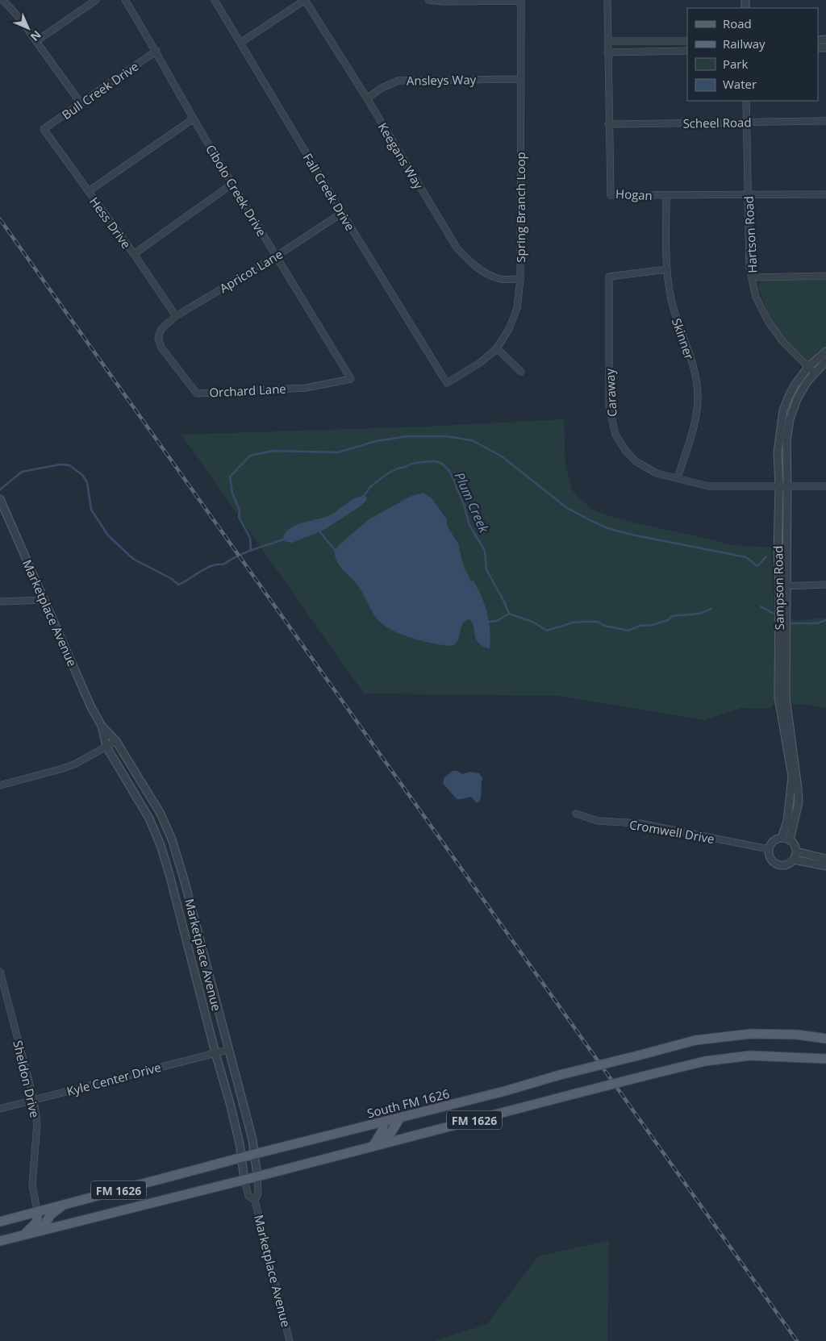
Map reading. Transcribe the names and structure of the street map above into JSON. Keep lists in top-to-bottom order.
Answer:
{
  "streets": {
    "main road": ["South FM 1626", "FM 1626"],
    "street": [
      "Ansleys Way",
      "Bull Creek Drive",
      "Scheel Road",
      "Keegans Way",
      "Cibolo Creek Drive",
      "Fall Creek Drive",
      "Hogan",
      "Spring Branch Loop",
      "Hess Drive",
      "Hartson Road",
      "Apricot Lane",
      "Skinner",
      "Orchard Lane",
      "Caraway",
      "Sampson Road",
      "Marketplace Avenue",
      "Cromwell Drive",
      "Sheldon Drive",
      "Kyle Center Drive"
    ]
  },
  "crossings": [
    ["Ansleys Way", "Keegans Way"],
    ["Ansleys Way", "Spring Branch Loop"],
    ["Bull Creek Drive", "Cibolo Creek Drive"],
    ["Bull Creek Drive", "Hess Drive"],
    ["Scheel Road", "Hogan"],
    ["Scheel Road", "Hartson Road"],
    ["Keegans Way", "Spring Branch Loop"],
    ["Cibolo Creek Drive", "Apricot Lane"],
    ["Cibolo Creek Drive", "Orchard Lane"],
    ["Fall Creek Drive", "Spring Branch Loop"],
    ["Fall Creek Drive", "Apricot Lane"],
    ["Hogan", "Hartson Road"],
    ["Hogan", "Skinner"],
    ["Hess Drive", "Apricot Lane"],
    ["Hartson Road", "Sampson Road"],
    ["Apricot Lane", "Orchard Lane"],
    ["Skinner", "Caraway"],
    ["Caraway", "Sampson Road"],
    ["Sampson Road", "Cromwell Drive"],
    ["Marketplace Avenue", "Kyle Center Drive"],
    ["Marketplace Avenue", "South FM 1626"],
    ["Marketplace Avenue", "FM 1626"],
    ["Sheldon Drive", "Kyle Center Drive"],
    ["Sheldon Drive", "South FM 1626"]
  ],
  "water": ["Plum Creek"],
  "legend": [
    "Road",
    "Railway",
    "Park",
    "Water"
  ],
  "north": "bottom right"
}
